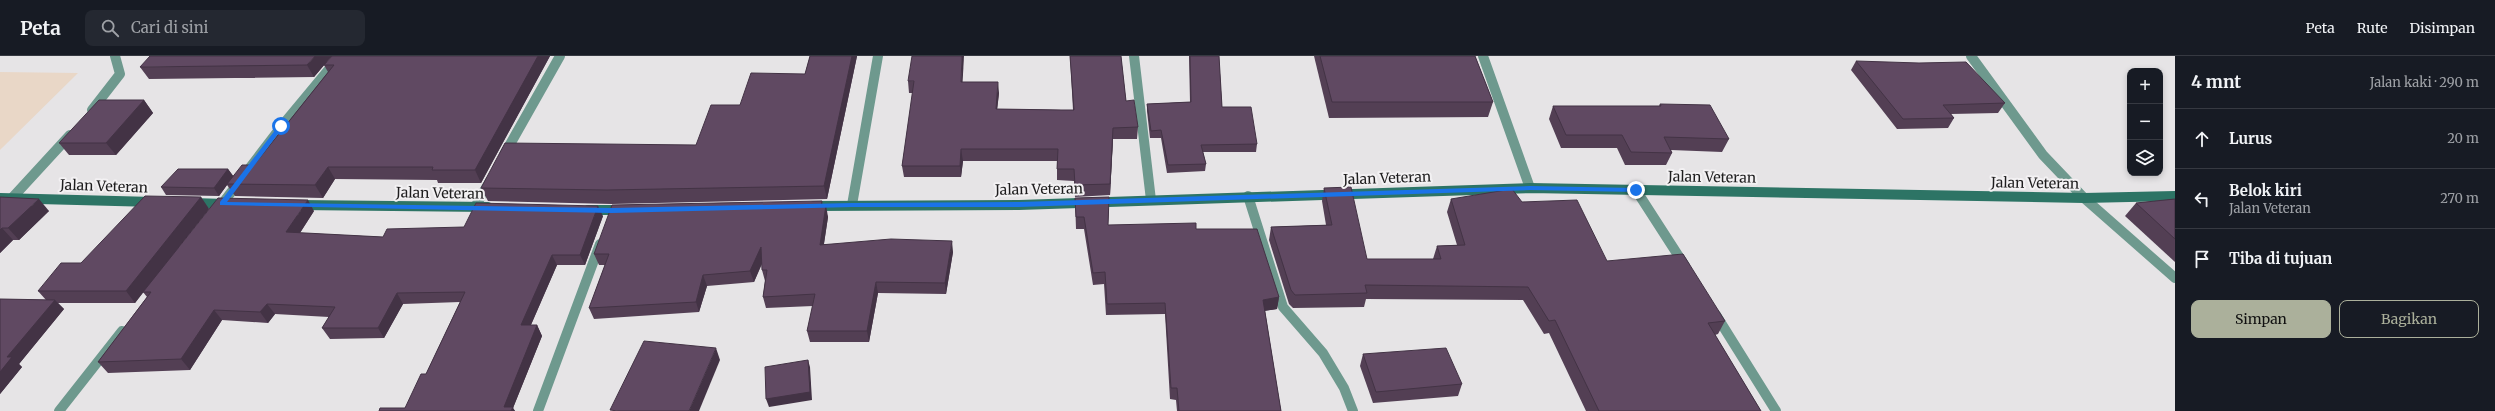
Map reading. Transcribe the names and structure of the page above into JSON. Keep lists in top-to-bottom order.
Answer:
{
  "streets": {
    "main road": ["Jalan Veteran"]
  },
  "page": {
    "header": "Peta",
    "search": "Cari di sini",
    "nav": ["Peta", "Rute", "Disimpan"],
    "heading": ["4 mnt", "Jalan kaki · 290 m"],
    "map_buttons": ["+", "−"],
    "list": [
      ["Lurus", "20 m"],
      ["Belok kiri", "Jalan Veteran", "270 m"],
      "Tiba di tujuan"
    ],
    "buttons": ["Simpan", "Bagikan"]
  }
}
